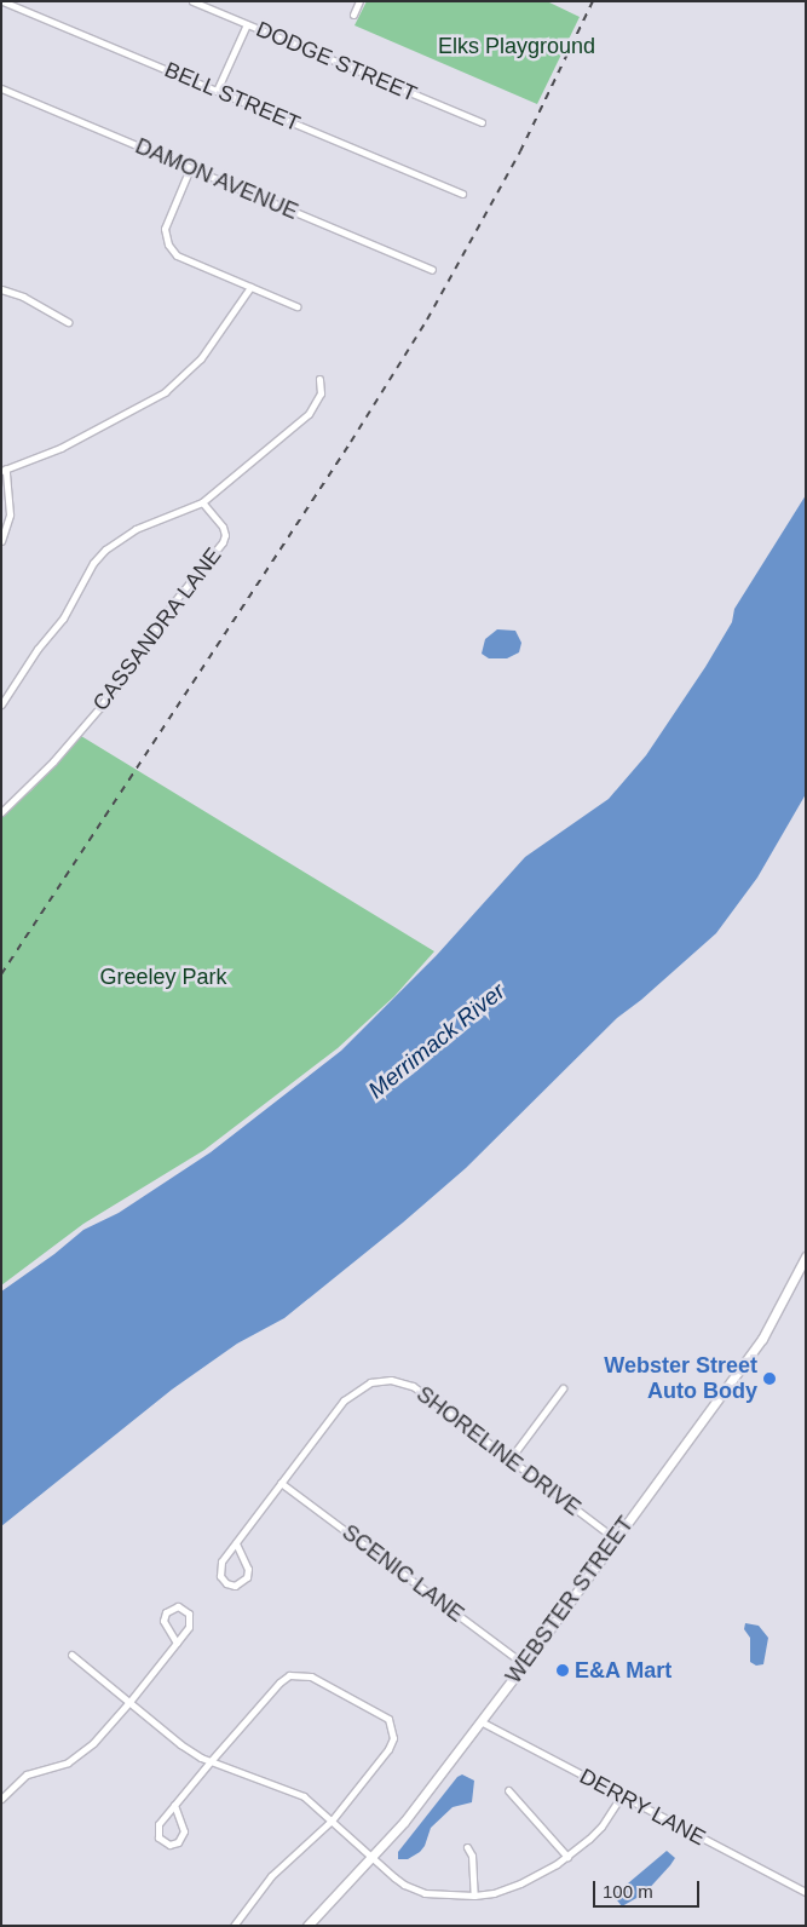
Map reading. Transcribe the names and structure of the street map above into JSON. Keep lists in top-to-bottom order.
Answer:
{
  "streets": {
    "main road": ["WEBSTER STREET"],
    "street": [
      "DODGE STREET",
      "BELL STREET",
      "DAMON AVENUE",
      "CASSANDRA LANE",
      "SHORELINE DRIVE",
      "SCENIC LANE",
      "DERRY LANE"
    ]
  },
  "crossings": [
    ["SHORELINE DRIVE", "SCENIC LANE"],
    ["SHORELINE DRIVE", "WEBSTER STREET"],
    ["SCENIC LANE", "WEBSTER STREET"],
    ["WEBSTER STREET", "DERRY LANE"]
  ],
  "water": ["Merrimack River"],
  "parks": ["Elks Playground", "Greeley Park"],
  "places": ["Webster Street Auto Body", "E&A Mart"],
  "scale_bar": "100 m"
}
